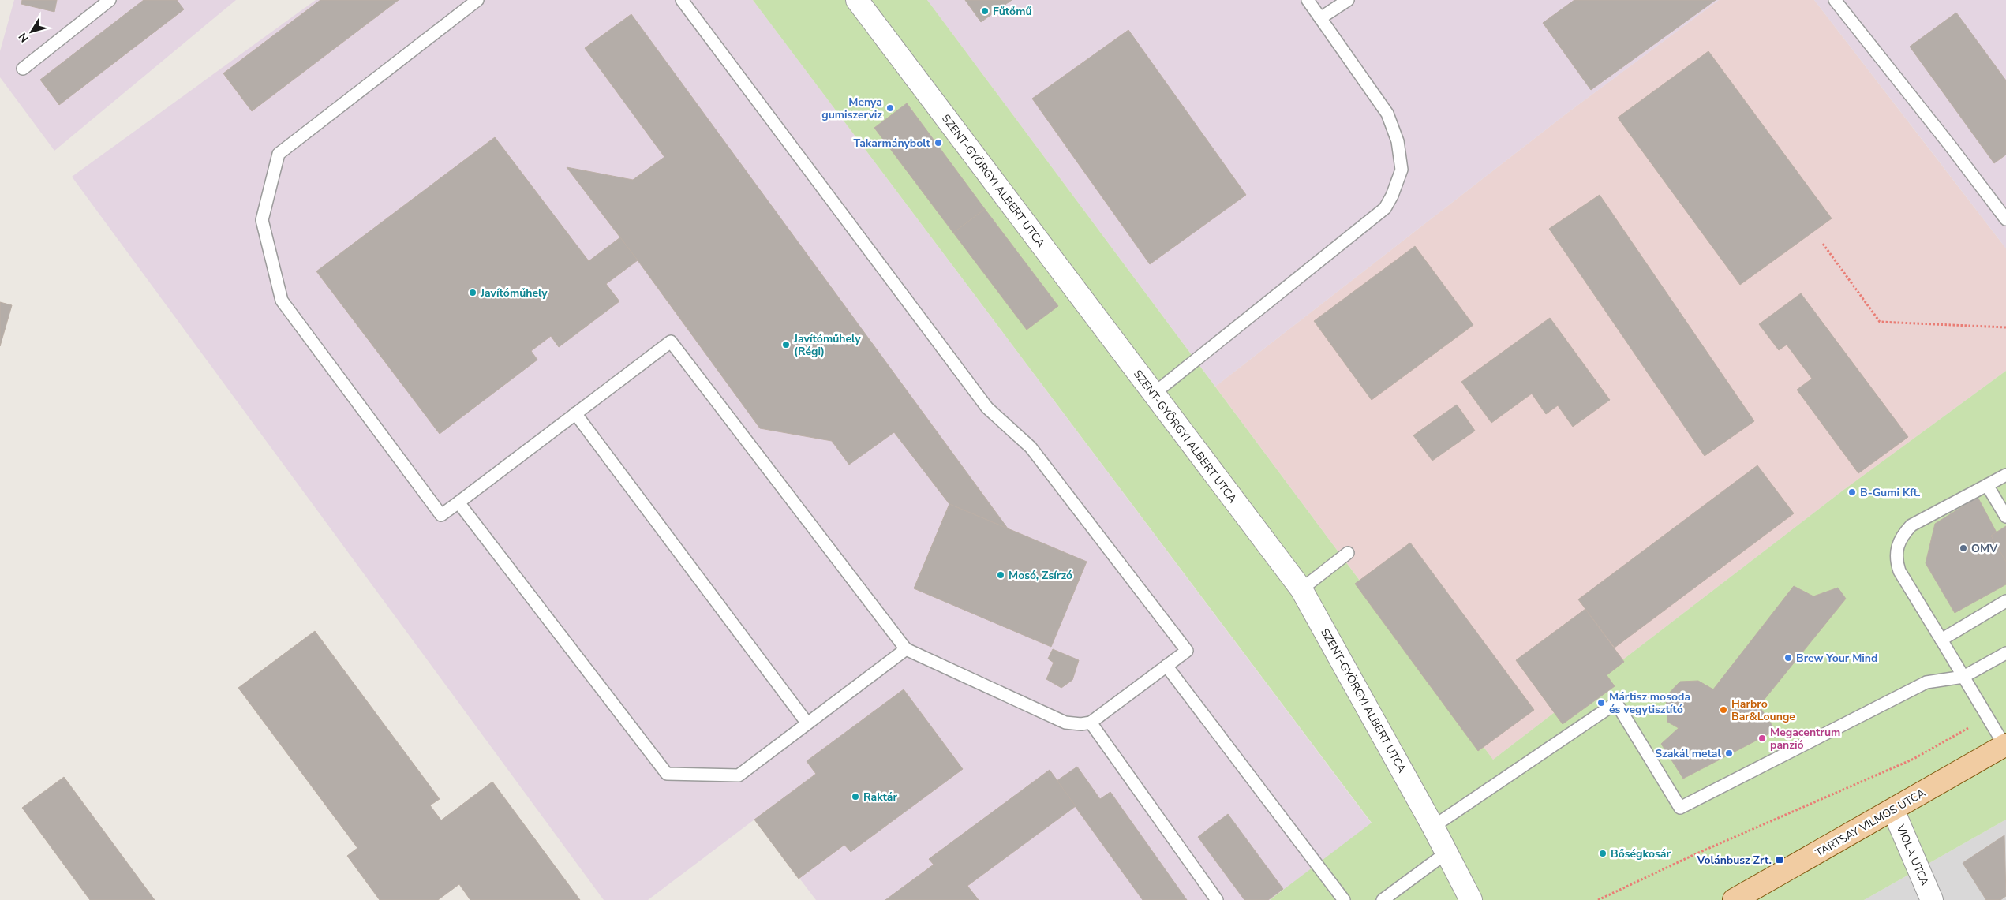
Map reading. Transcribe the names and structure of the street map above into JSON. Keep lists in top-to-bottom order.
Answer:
{
  "streets": {
    "main road": ["TARTSAY VILMOS UTCA"],
    "street": ["SZENT-GYÖRGYI ALBERT UTCA", "VIOLA UTCA"]
  },
  "crossings": [
    ["TARTSAY VILMOS UTCA", "VIOLA UTCA"]
  ],
  "places": {
    "other": [
      "Fűtőmű",
      "Menya gumiszerviz",
      "Takarmánybolt",
      "Javítóműhely",
      "Javítóműhely (Régi)",
      "B-Gumi Kft.",
      "OMV",
      "Mosó, Zsírzó",
      "Brew Your Mind",
      "Mártisz mosoda és vegytisztító",
      "Harbro Bar&Lounge",
      "Megacentrum panzió",
      "Szakál metal",
      "Raktár",
      "Bőségkosár"
    ],
    "transit": ["Volánbusz Zrt."]
  },
  "north": "bottom left"
}
